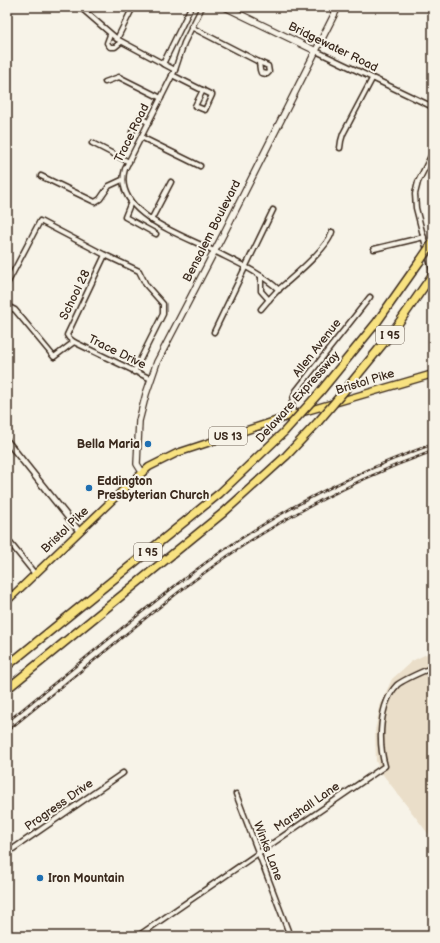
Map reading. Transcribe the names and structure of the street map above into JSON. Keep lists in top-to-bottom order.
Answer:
{
  "streets": {
    "highway": ["I 95", "Delaware Expressway"],
    "main road": [
      "Bridgewater Road",
      "Bensalem Boulevard",
      "Bristol Pike",
      "US 13"
    ],
    "street": [
      "Trace Road",
      "School 28",
      "Allen Avenue",
      "Trace Drive",
      "Progress Drive",
      "Marshall Lane",
      "Winks Lane"
    ]
  },
  "crossings": [
    ["Bridgewater Road", "Bensalem Boulevard"],
    ["Trace Road", "Bensalem Boulevard"],
    ["Bensalem Boulevard", "Trace Drive"],
    ["Bensalem Boulevard", "Bristol Pike"],
    ["School 28", "Trace Drive"],
    ["Allen Avenue", "Bristol Pike"],
    ["Marshall Lane", "Winks Lane"]
  ],
  "places": ["Bella Maria", "Eddington Presbyterian Church", "Iron Mountain"]
}
